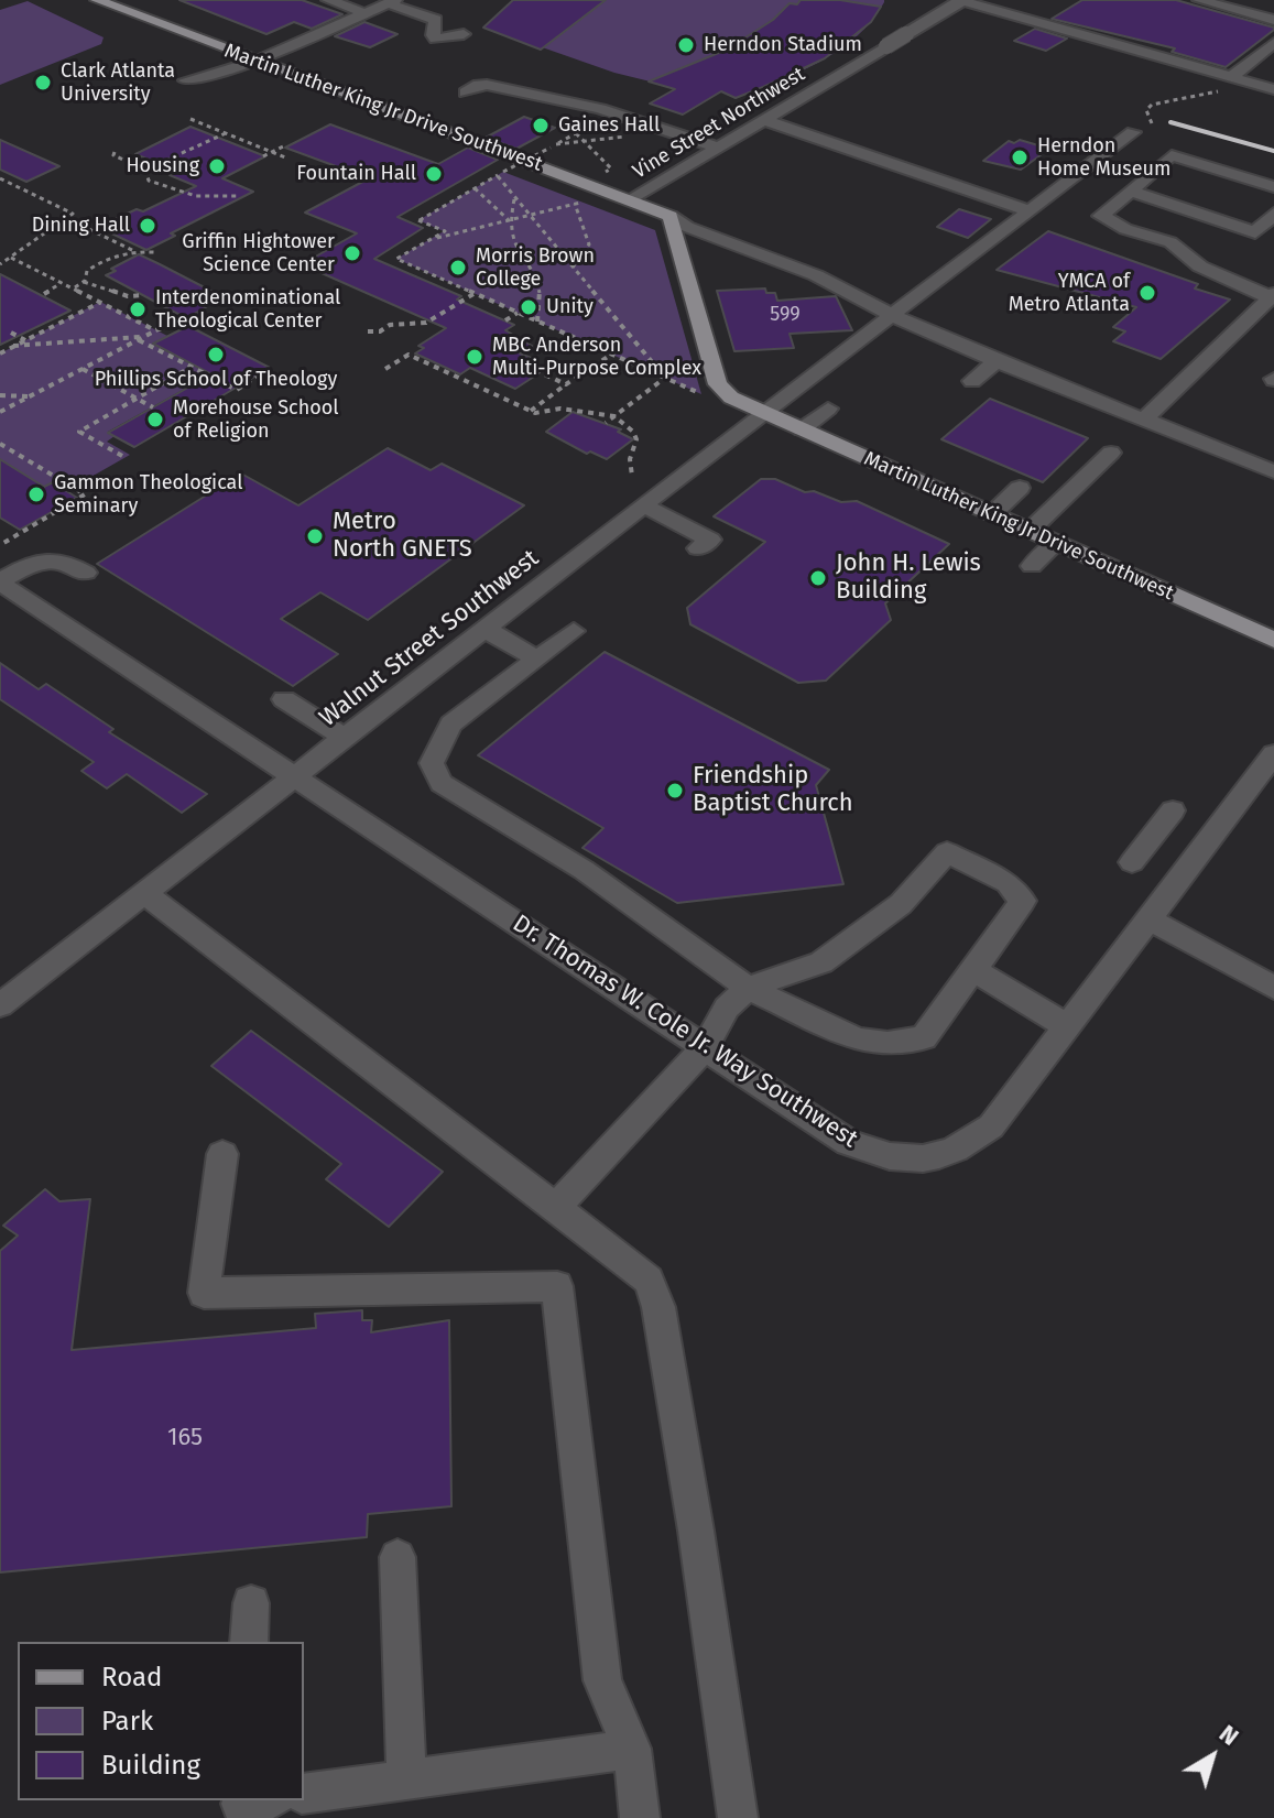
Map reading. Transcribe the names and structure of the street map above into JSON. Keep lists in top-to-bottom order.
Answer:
{
  "streets": {
    "main road": ["Martin Luther King Jr Drive Southwest"],
    "street": ["Vine Street Northwest", "Walnut Street Southwest", "Dr. Thomas W. Cole Jr. Way Southwest"]
  },
  "crossings": [
    ["Martin Luther King Jr Drive Southwest", "Vine Street Northwest"],
    ["Martin Luther King Jr Drive Southwest", "Walnut Street Southwest"],
    ["Walnut Street Southwest", "Dr. Thomas W. Cole Jr. Way Southwest"]
  ],
  "places": [
    "Herndon Stadium",
    "Clark Atlanta University",
    "Gaines Hall",
    "Herndon Home Museum",
    "Housing",
    "Fountain Hall",
    "Dining Hall",
    "Griffin Hightower Science Center",
    "Morris Brown College",
    "YMCA of Metro Atlanta",
    "Unity",
    "Interdenominational Theological Center",
    "Phillips School of Theology",
    "MBC Anderson Multi-Purpose Complex",
    "Morehouse School of Religion",
    "Gammon Theological Seminary",
    "Metro North GNETS",
    "John H. Lewis Building",
    "Friendship Baptist Church"
  ],
  "house_numbers": ["599", "165"],
  "legend": ["Road", "Park", "Building"],
  "north": "top right"
}
